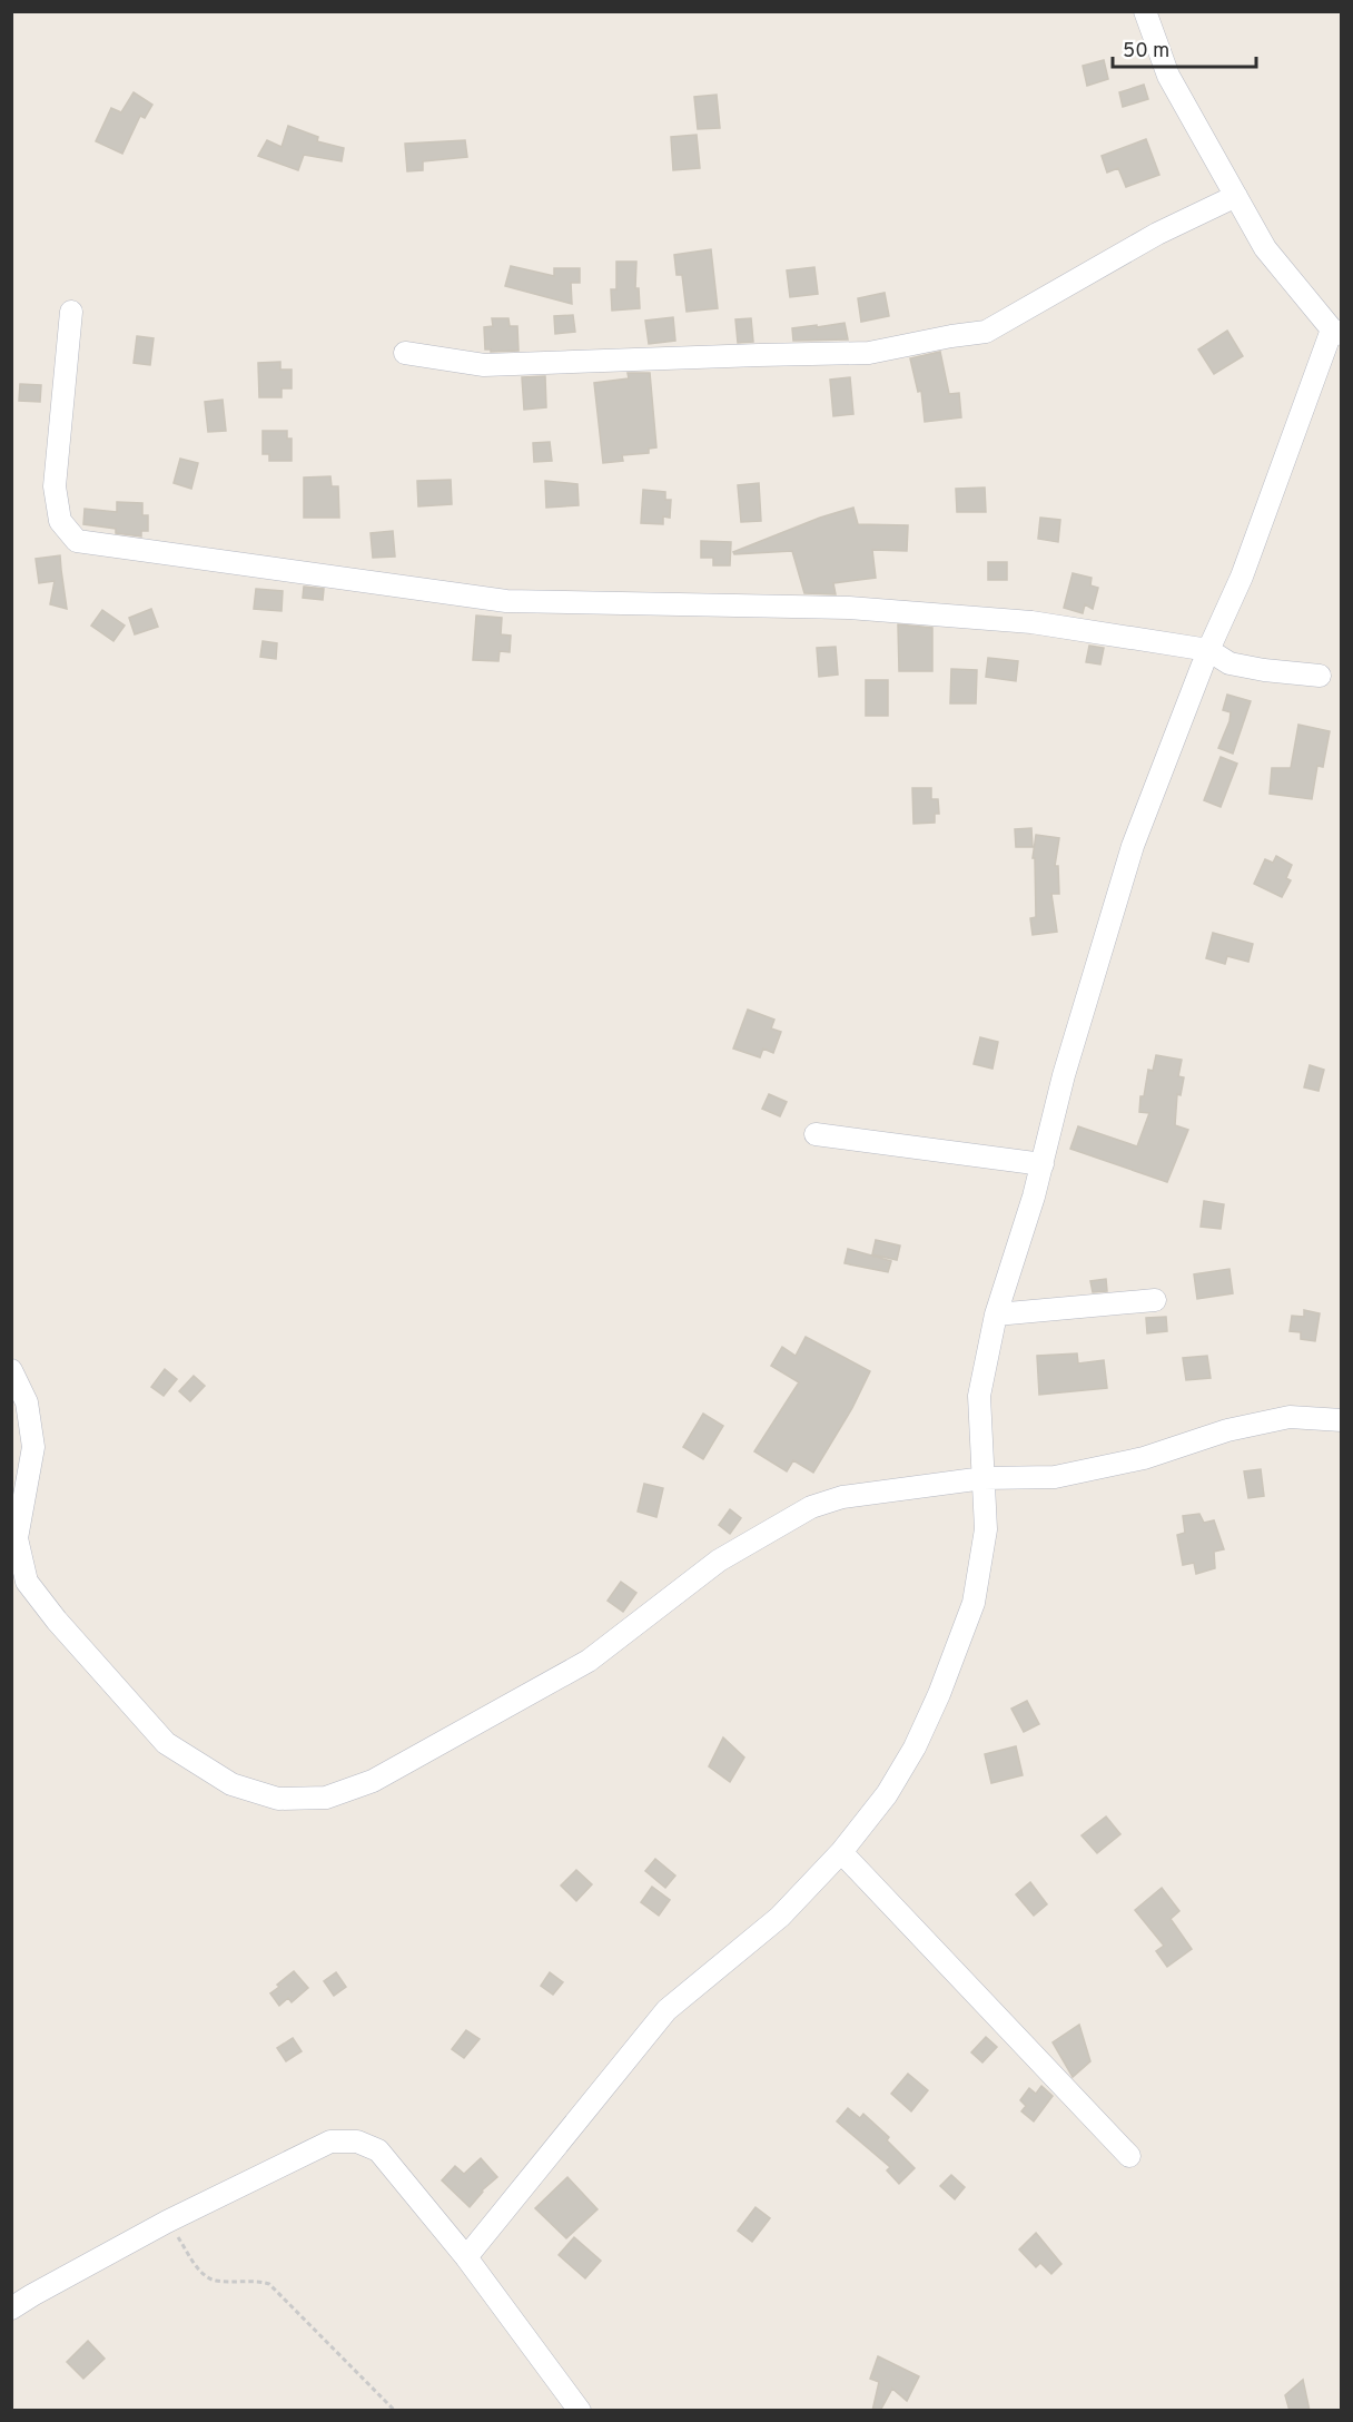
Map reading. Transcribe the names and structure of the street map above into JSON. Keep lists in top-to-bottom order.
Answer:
{
  "scale_bar": "50 m"
}
